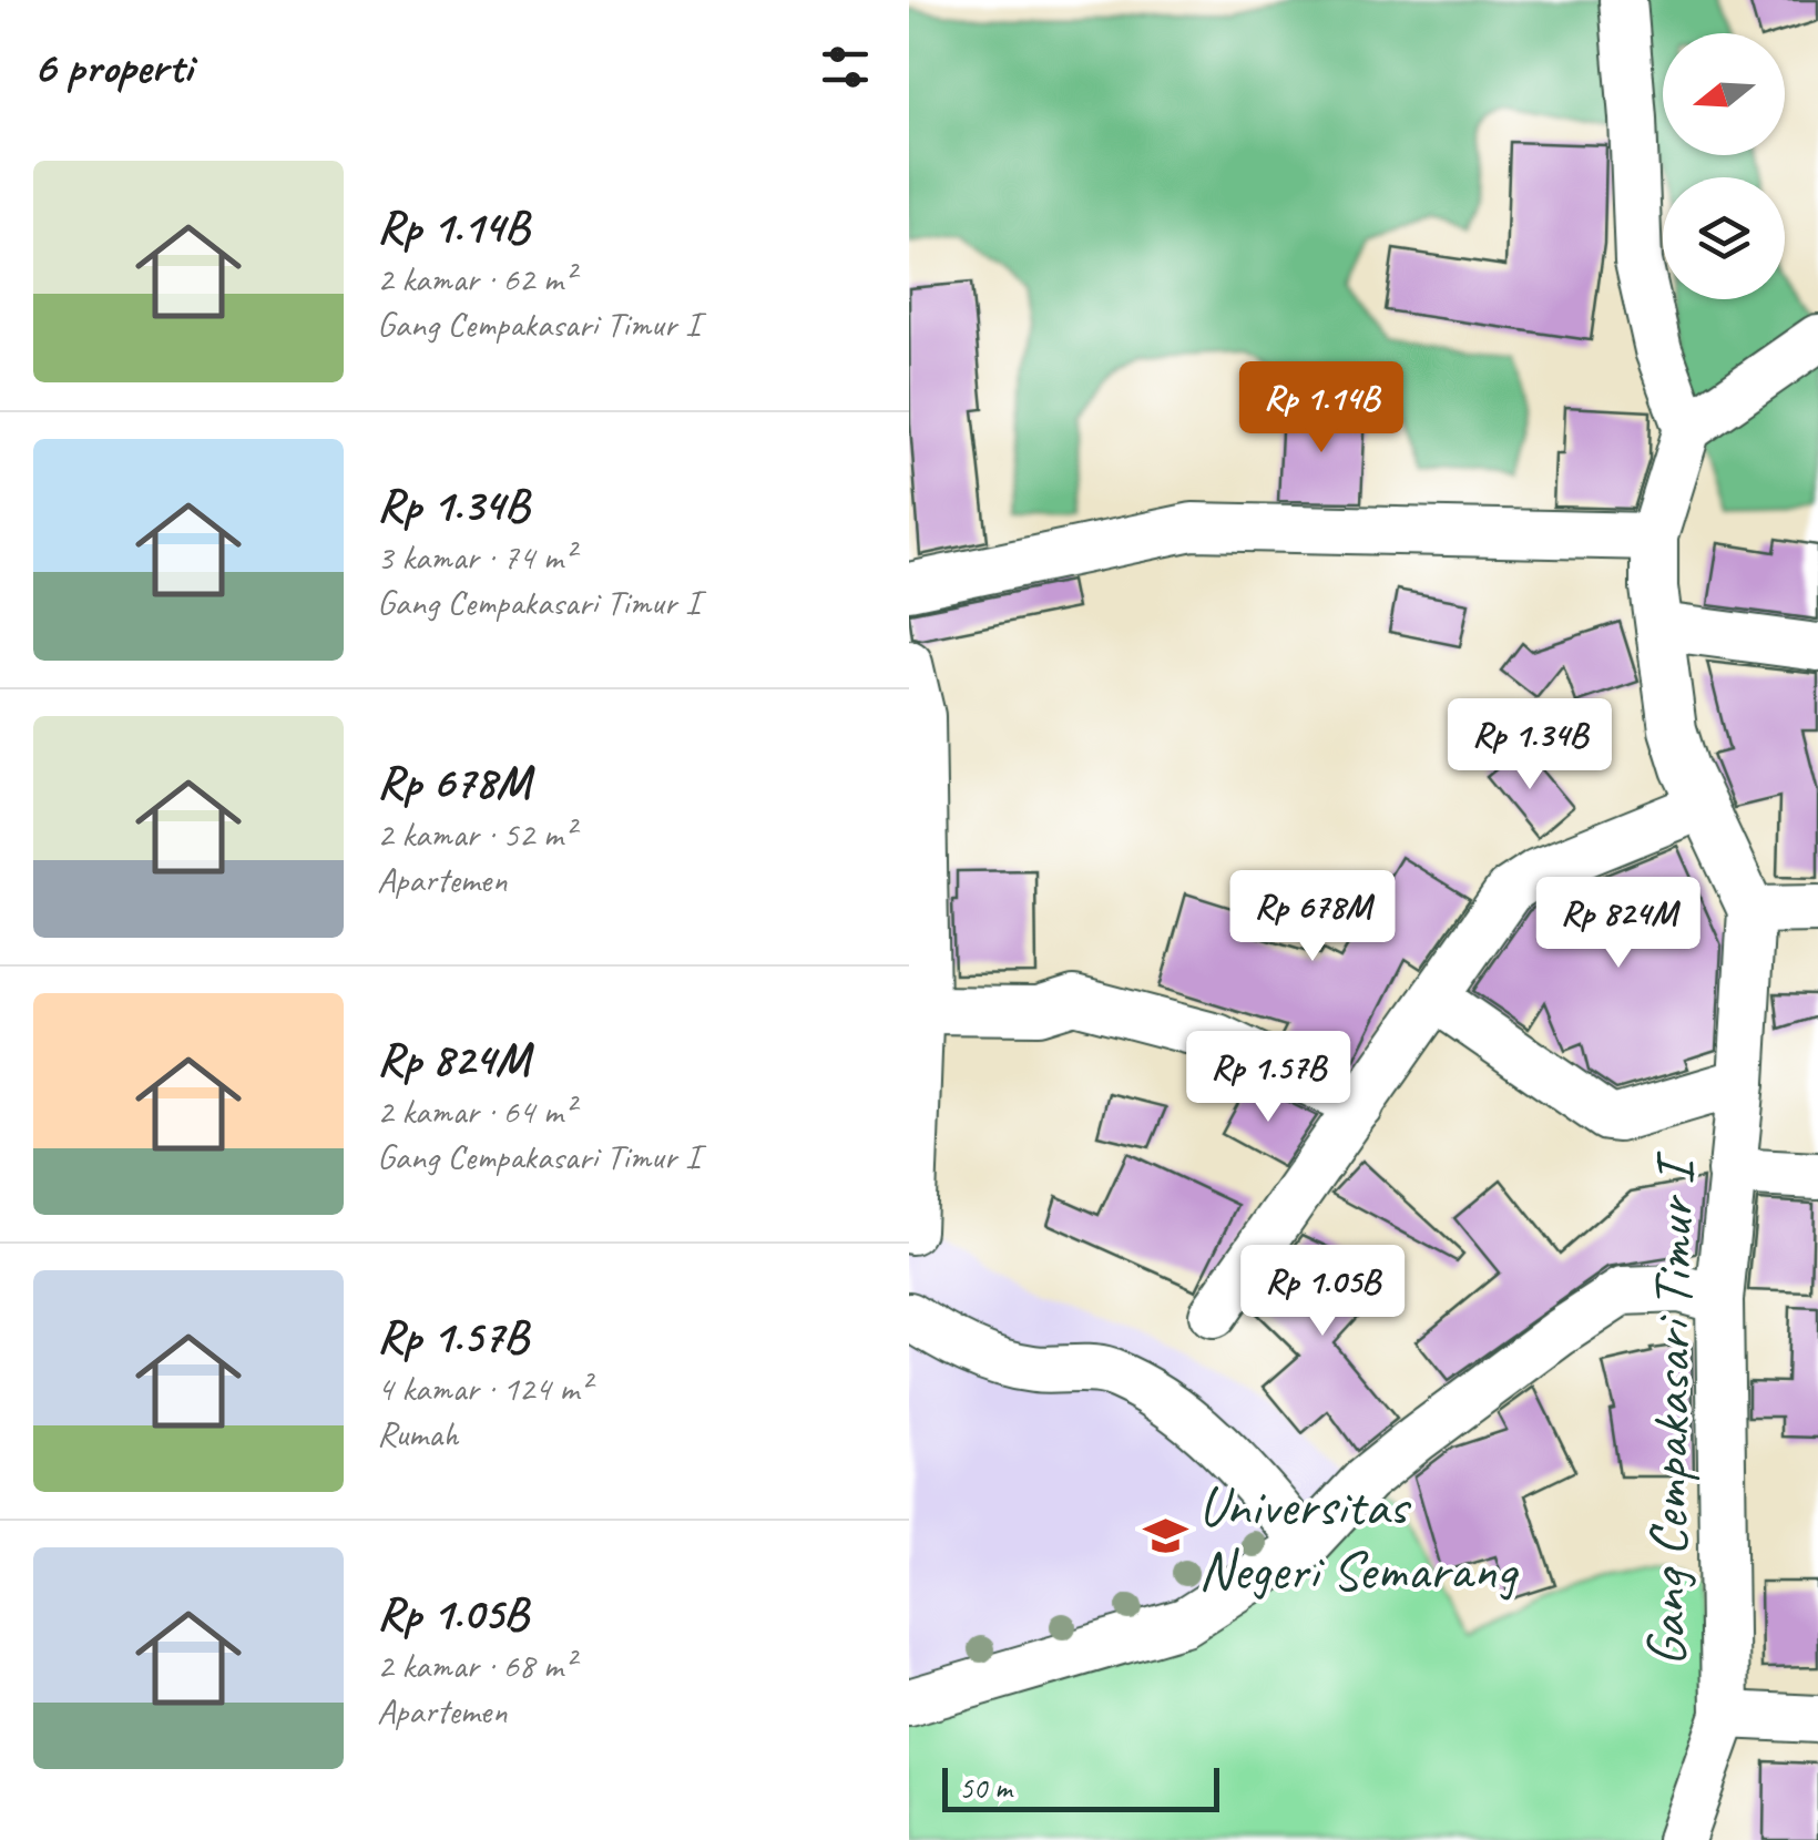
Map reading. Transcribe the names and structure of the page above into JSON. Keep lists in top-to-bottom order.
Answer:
{
  "streets": {
    "street": ["Gang Cempakasari Timur I"]
  },
  "places": {
    "school or university": ["Universitas Negeri Semarang"]
  },
  "scale_bar": "50 m",
  "north": "left",
  "page": {
    "heading": "6 properti",
    "list": [
      {
        "name": "Rp 1.14B",
        "note": "2 kamar · 62 m² · Gang Cempakasari Timur I"
      },
      {
        "name": "Rp 1.34B",
        "note": "3 kamar · 74 m² · Gang Cempakasari Timur I"
      },
      {
        "name": "Rp 678M",
        "note": "2 kamar · 52 m² · Apartemen"
      },
      {
        "name": "Rp 824M",
        "note": "2 kamar · 64 m² · Gang Cempakasari Timur I"
      },
      {
        "name": "Rp 1.57B",
        "note": "4 kamar · 124 m² · Rumah"
      },
      {
        "name": "Rp 1.05B",
        "note": "2 kamar · 68 m² · Apartemen"
      }
    ],
    "price": [
      "Rp 1.14B",
      "Rp 1.34B",
      "Rp 678M",
      "Rp 824M",
      "Rp 1.57B",
      "Rp 1.05B"
    ],
    "scale": "50 m"
  }
}
